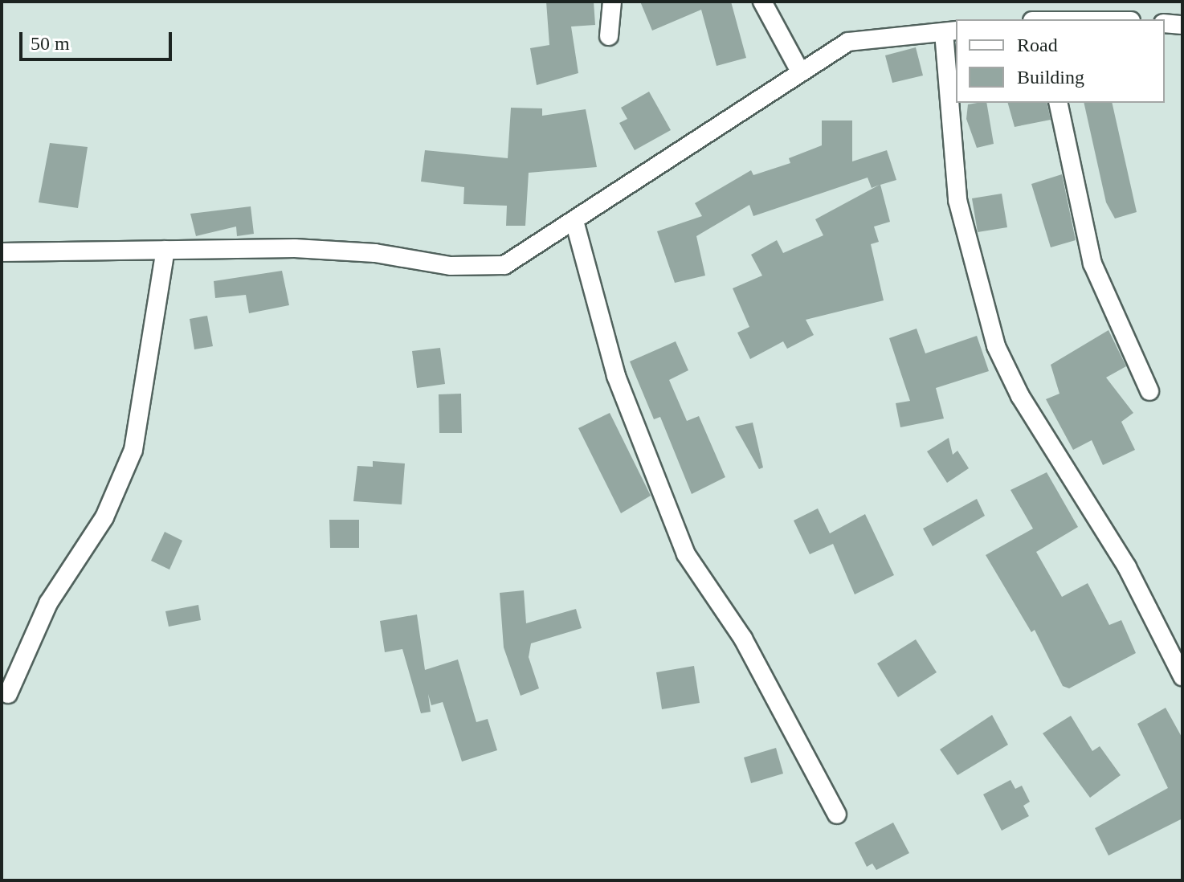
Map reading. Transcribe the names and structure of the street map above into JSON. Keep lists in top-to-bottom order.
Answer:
{
  "legend": ["Road", "Building"],
  "scale_bar": "50 m"
}
